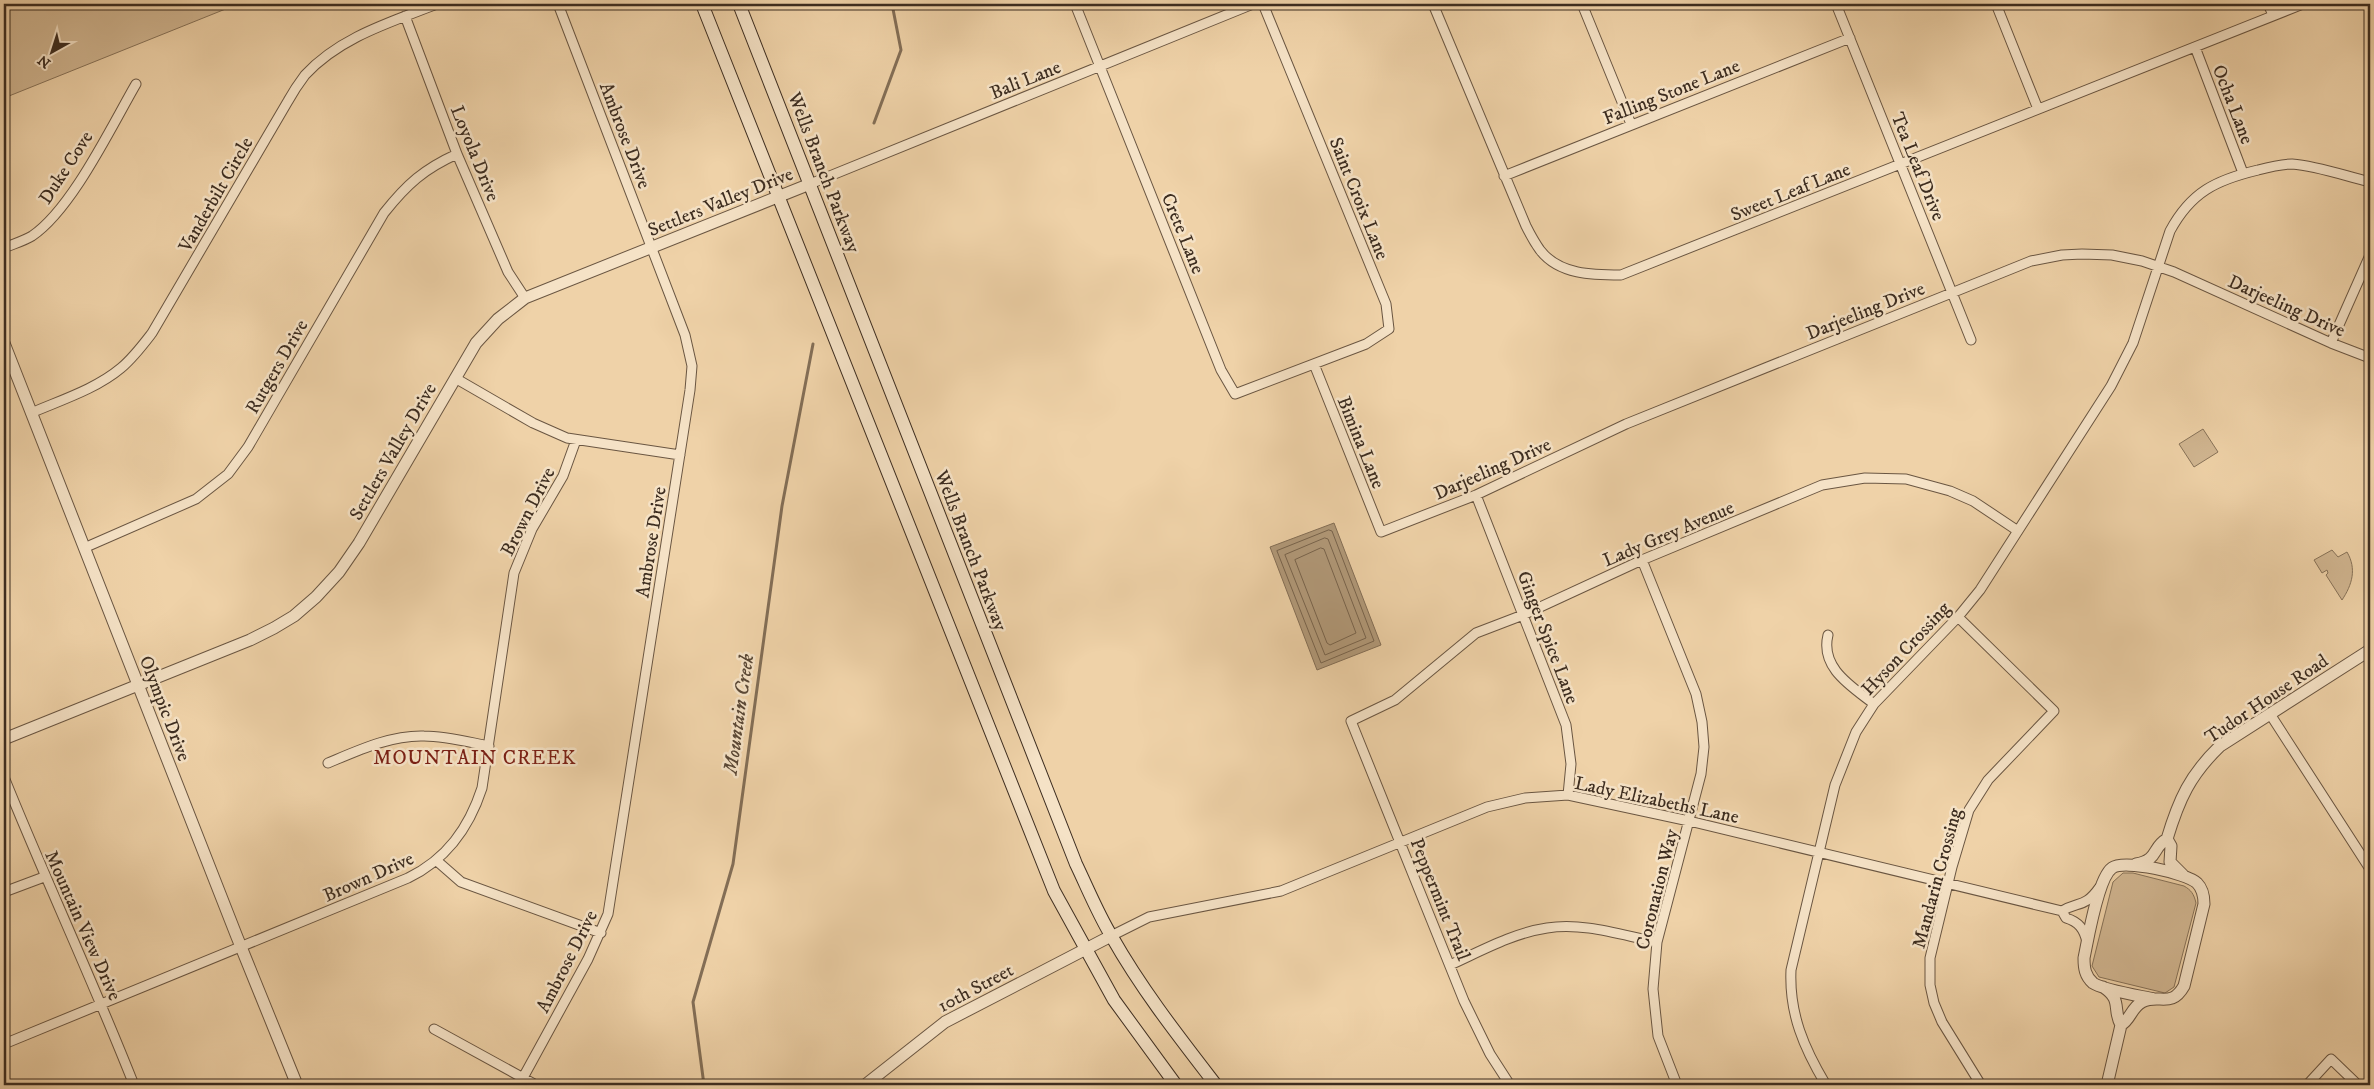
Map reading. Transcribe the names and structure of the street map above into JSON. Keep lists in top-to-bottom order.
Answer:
{
  "streets": {
    "main road": ["Wells Branch Parkway"],
    "street": [
      "Bali Lane",
      "Falling Stone Lane",
      "Ocha Lane",
      "Ambrose Drive",
      "Loyola Drive",
      "Tea Leaf Drive",
      "Duke Cove",
      "Sweet Leaf Lane",
      "Vanderbilt Circle",
      "Saint Croix Lane",
      "Settlers Valley Drive",
      "Crete Lane",
      "Darjeeling Drive",
      "Rutgers Drive",
      "Bimina Lane",
      "Brown Drive",
      "Lady Grey Avenue",
      "Ginger Spice Lane",
      "Hyson Crossing",
      "Tudor House Road",
      "Olympic Drive",
      "Lady Elizabeths Lane",
      "Mandarin Crossing",
      "Coronation Way",
      "Peppermint Trail",
      "Mountain View Drive",
      "10th Street"
    ]
  },
  "crossings": [
    ["Bali Lane", "Wells Branch Parkway"],
    ["Bali Lane", "Settlers Valley Drive"],
    ["Bali Lane", "Crete Lane"],
    ["Falling Stone Lane", "Tea Leaf Drive"],
    ["Falling Stone Lane", "Sweet Leaf Lane"],
    ["Ocha Lane", "Sweet Leaf Lane"],
    ["Ocha Lane", "Hyson Crossing"],
    ["Ambrose Drive", "Settlers Valley Drive"],
    ["Loyola Drive", "Vanderbilt Circle"],
    ["Loyola Drive", "Settlers Valley Drive"],
    ["Loyola Drive", "Rutgers Drive"],
    ["Tea Leaf Drive", "Sweet Leaf Lane"],
    ["Tea Leaf Drive", "Darjeeling Drive"],
    ["Wells Branch Parkway", "Settlers Valley Drive"],
    ["Wells Branch Parkway", "Lady Elizabeths Lane"],
    ["Wells Branch Parkway", "10th Street"],
    ["Vanderbilt Circle", "Olympic Drive"],
    ["Saint Croix Lane", "Crete Lane"],
    ["Saint Croix Lane", "Bimina Lane"],
    ["Settlers Valley Drive", "Olympic Drive"],
    ["Crete Lane", "Bimina Lane"],
    ["Darjeeling Drive", "Bimina Lane"],
    ["Darjeeling Drive", "Ginger Spice Lane"],
    ["Darjeeling Drive", "Hyson Crossing"],
    ["Rutgers Drive", "Olympic Drive"],
    ["Brown Drive", "Olympic Drive"],
    ["Brown Drive", "Mountain View Drive"],
    ["Lady Grey Avenue", "Ginger Spice Lane"],
    ["Lady Grey Avenue", "Hyson Crossing"],
    ["Lady Grey Avenue", "Coronation Way"],
    ["Lady Grey Avenue", "Peppermint Trail"],
    ["Ginger Spice Lane", "Lady Elizabeths Lane"],
    ["Hyson Crossing", "Lady Elizabeths Lane"],
    ["Hyson Crossing", "Mandarin Crossing"],
    ["Tudor House Road", "Lady Elizabeths Lane"],
    ["Lady Elizabeths Lane", "Mandarin Crossing"],
    ["Lady Elizabeths Lane", "Coronation Way"],
    ["Lady Elizabeths Lane", "Peppermint Trail"],
    ["Lady Elizabeths Lane", "10th Street"]
  ],
  "districts": ["MOUNTAIN CREEK"],
  "water": ["Mountain Creek"],
  "north": "bottom left"
}
